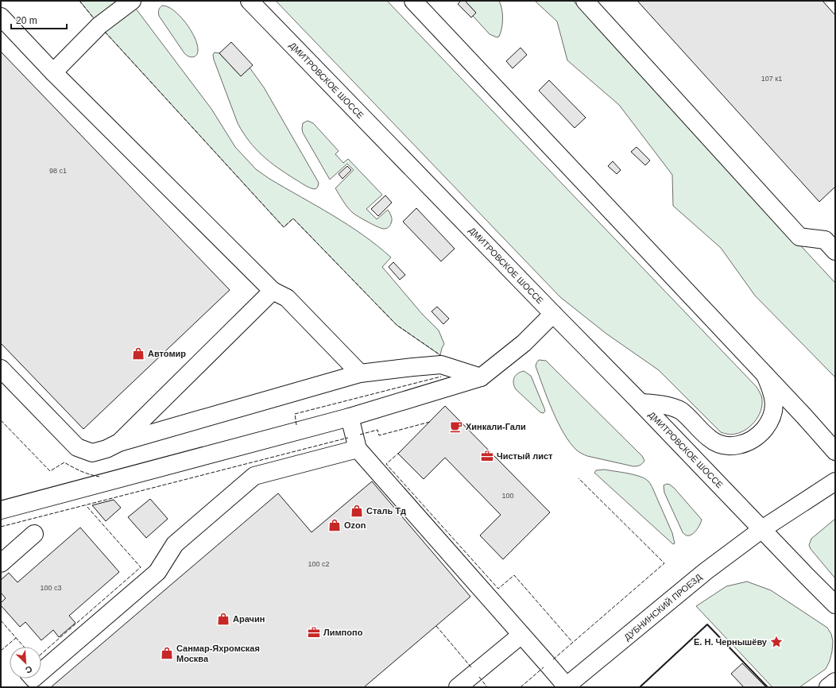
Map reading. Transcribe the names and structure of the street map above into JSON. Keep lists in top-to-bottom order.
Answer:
{
  "streets": {
    "main road": ["ДМИТРОВСКОЕ ШОССЕ", "ДУБНИНСКИЙ ПРОЕЗД"]
  },
  "crossings": [
    ["ДМИТРОВСКОЕ ШОССЕ", "ДУБНИНСКИЙ ПРОЕЗД"]
  ],
  "places": {
    "shop": [
      "Автомир",
      "Сталь Тд",
      "Ozon",
      "Арачин",
      "Санмар-Яхромская Москва"
    ],
    "cafe": ["Хинкали-Гали"],
    "office": ["Чистый лист", "Лимпопо"],
    "place": ["Е. Н. Чернышёву"]
  },
  "house_numbers": [
    "107 к1",
    "98 с1",
    "100",
    "100 с2",
    "100 с3"
  ],
  "scale_bar": "20 m",
  "north": "bottom right"
}
